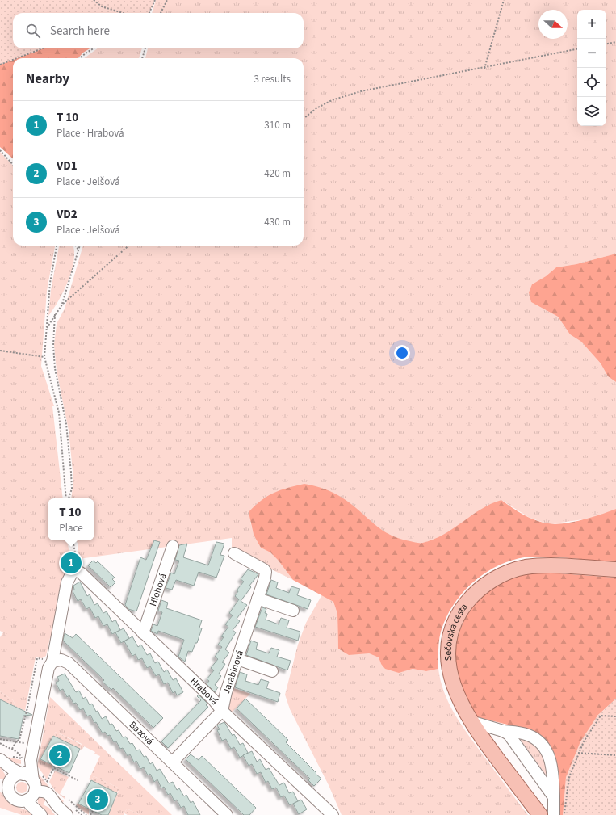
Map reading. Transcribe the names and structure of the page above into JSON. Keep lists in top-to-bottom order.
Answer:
{
  "streets": {
    "main road": ["Sečovská cesta"],
    "street": [
      "Hlohová",
      "Jarabinová",
      "Hrabová",
      "Bazová"
    ]
  },
  "crossings": [
    ["Hlohová", "Hrabová"],
    ["Jarabinová", "Hrabová"],
    ["Jarabinová", "Bazová"]
  ],
  "north": "right",
  "page": {
    "map_buttons": ["+", "−"],
    "search": "Search here",
    "heading": ["Nearby", "3 results"],
    "list": [
      {
        "mark": "1",
        "name": "T 10",
        "note": "Place · Hrabová",
        "value": "310 m"
      },
      {
        "mark": "2",
        "name": "VD1",
        "note": "Place · Jelšová",
        "value": "420 m"
      },
      {
        "mark": "3",
        "name": "VD2",
        "note": "Place · Jelšová",
        "value": "430 m"
      }
    ],
    "popup": ["T 10", "Place"],
    "pins": ["1", "2", "3"]
  }
}
